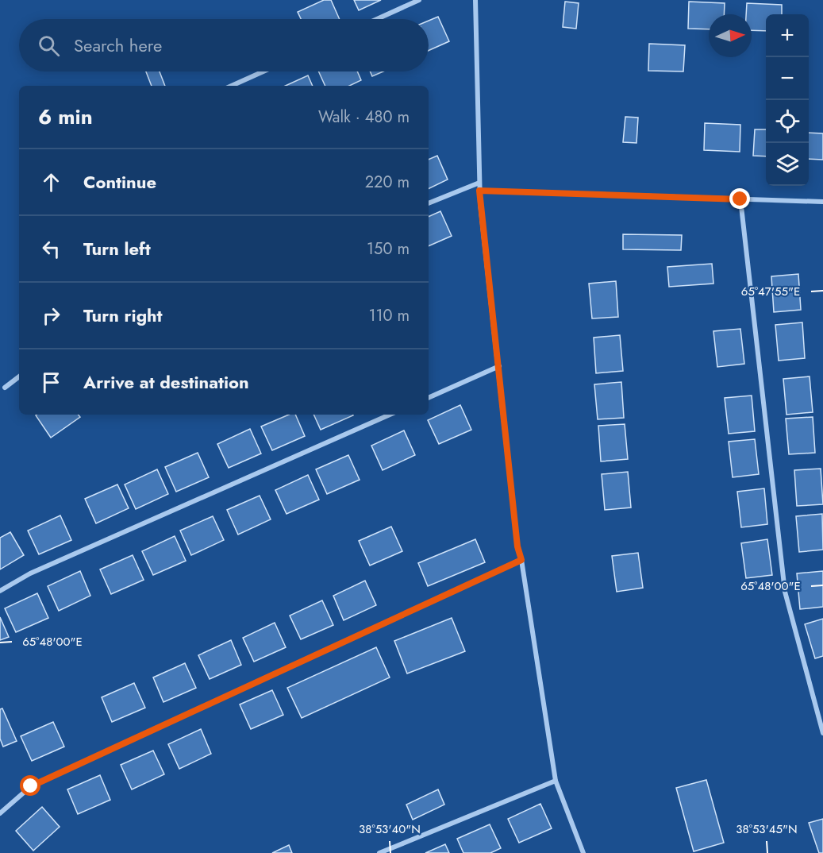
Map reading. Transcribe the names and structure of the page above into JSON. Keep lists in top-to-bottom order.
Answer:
{
  "north": "right",
  "page": {
    "map_buttons": ["+", "−"],
    "search": "Search here",
    "heading": ["6 min", "Walk · 480 m"],
    "list": [
      ["Continue", "220 m"],
      ["Turn left", "150 m"],
      ["Turn right", "110 m"],
      "Arrive at destination"
    ]
  },
  "coordinates": [
    "65°47'55\"E",
    "65°48'00\"E",
    "38°53'40\"N",
    "38°53'45\"N"
  ]
}
